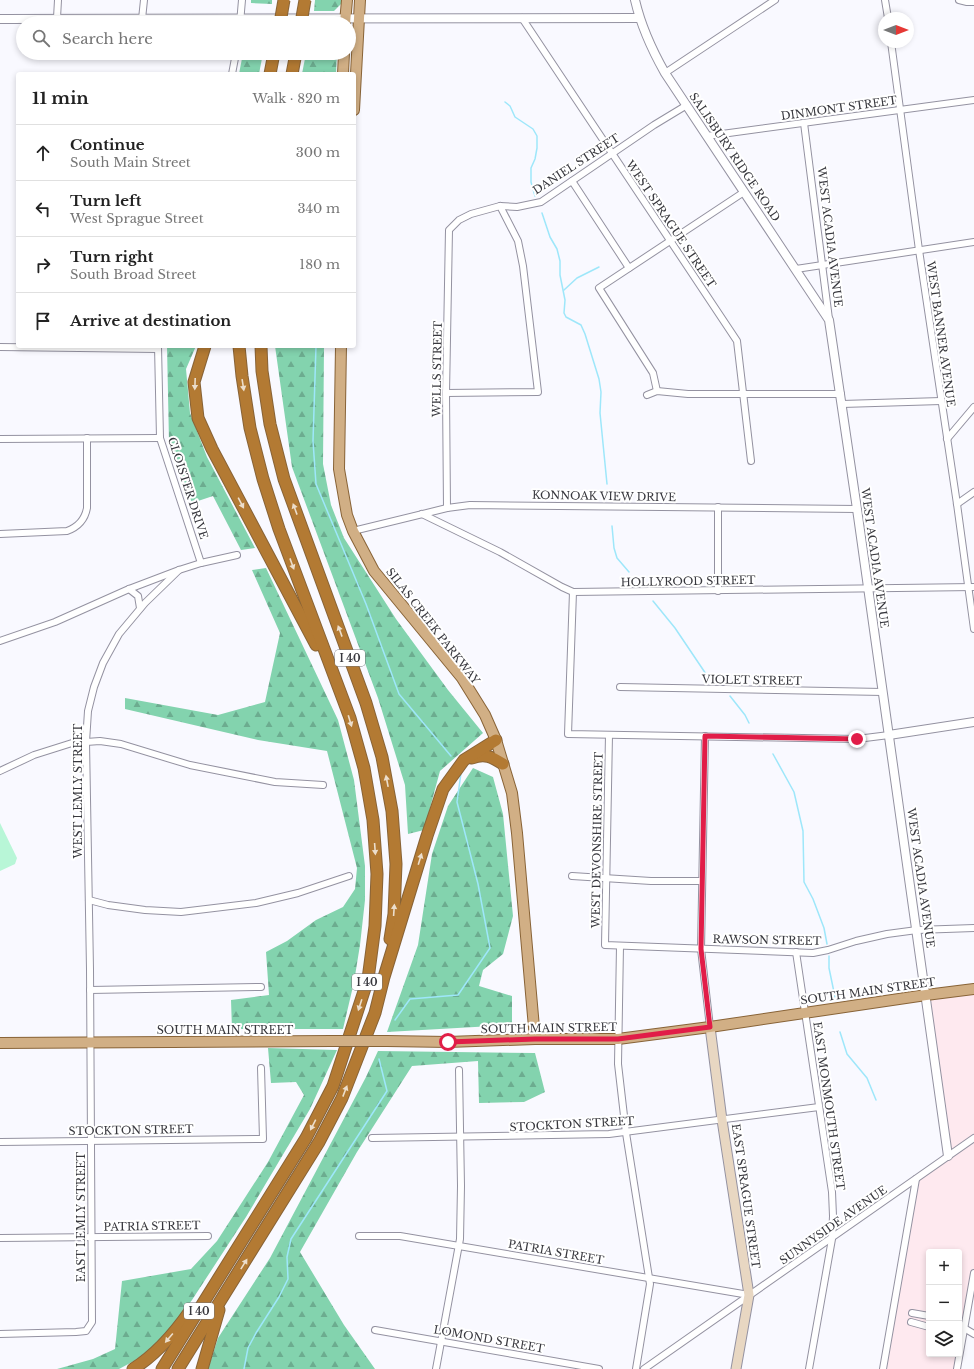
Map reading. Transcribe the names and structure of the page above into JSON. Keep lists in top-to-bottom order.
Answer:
{
  "streets": {
    "highway": ["I 40"],
    "main road": ["SILAS CREEK PARKWAY", "SOUTH MAIN STREET", "EAST SPRAGUE STREET"],
    "street": [
      "DINMONT STREET",
      "SALISBURY RIDGE ROAD",
      "DANIEL STREET",
      "WEST SPRAGUE STREET",
      "WEST ACADIA AVENUE",
      "WEST BANNER AVENUE",
      "WELLS STREET",
      "CLOISTER DRIVE",
      "KONNOAK VIEW DRIVE",
      "HOLLYROOD STREET",
      "VIOLET STREET",
      "WEST LEMLY STREET",
      "WEST DEVONSHIRE STREET",
      "RAWSON STREET",
      "EAST MONMOUTH STREET",
      "STOCKTON STREET",
      "EAST LEMLY STREET",
      "SUNNYSIDE AVENUE",
      "PATRIA STREET",
      "LOMOND STREET"
    ]
  },
  "crossings": [
    ["DINMONT STREET", "SALISBURY RIDGE ROAD"],
    ["DINMONT STREET", "WEST ACADIA AVENUE"],
    ["DINMONT STREET", "WEST BANNER AVENUE"],
    ["SALISBURY RIDGE ROAD", "DANIEL STREET"],
    ["SALISBURY RIDGE ROAD", "WEST ACADIA AVENUE"],
    ["DANIEL STREET", "WEST SPRAGUE STREET"],
    ["DANIEL STREET", "WELLS STREET"],
    ["WEST ACADIA AVENUE", "KONNOAK VIEW DRIVE"],
    ["WEST ACADIA AVENUE", "HOLLYROOD STREET"],
    ["WEST ACADIA AVENUE", "VIOLET STREET"],
    ["WEST ACADIA AVENUE", "RAWSON STREET"],
    ["WEST ACADIA AVENUE", "SOUTH MAIN STREET"],
    ["WEST ACADIA AVENUE", "SUNNYSIDE AVENUE"],
    ["WEST BANNER AVENUE", "HOLLYROOD STREET"],
    ["WELLS STREET", "KONNOAK VIEW DRIVE"],
    ["KONNOAK VIEW DRIVE", "HOLLYROOD STREET"],
    ["KONNOAK VIEW DRIVE", "SILAS CREEK PARKWAY"],
    ["SILAS CREEK PARKWAY", "SOUTH MAIN STREET"],
    ["WEST LEMLY STREET", "SOUTH MAIN STREET"],
    ["WEST LEMLY STREET", "EAST LEMLY STREET"],
    ["WEST DEVONSHIRE STREET", "RAWSON STREET"],
    ["RAWSON STREET", "EAST MONMOUTH STREET"],
    ["SOUTH MAIN STREET", "EAST MONMOUTH STREET"],
    ["SOUTH MAIN STREET", "EAST SPRAGUE STREET"],
    ["SOUTH MAIN STREET", "EAST LEMLY STREET"],
    ["EAST MONMOUTH STREET", "STOCKTON STREET"],
    ["EAST MONMOUTH STREET", "SUNNYSIDE AVENUE"],
    ["STOCKTON STREET", "EAST SPRAGUE STREET"],
    ["STOCKTON STREET", "EAST LEMLY STREET"],
    ["EAST SPRAGUE STREET", "SUNNYSIDE AVENUE"],
    ["EAST SPRAGUE STREET", "PATRIA STREET"],
    ["EAST LEMLY STREET", "PATRIA STREET"],
    ["SUNNYSIDE AVENUE", "PATRIA STREET"]
  ],
  "north": "right",
  "page": {
    "search": "Search here",
    "heading": ["11 min", "Walk · 820 m"],
    "list": [
      ["Continue", "South Main Street", "300 m"],
      ["Turn left", "West Sprague Street", "340 m"],
      ["Turn right", "South Broad Street", "180 m"],
      "Arrive at destination"
    ],
    "map_buttons": ["+", "−"]
  }
}
